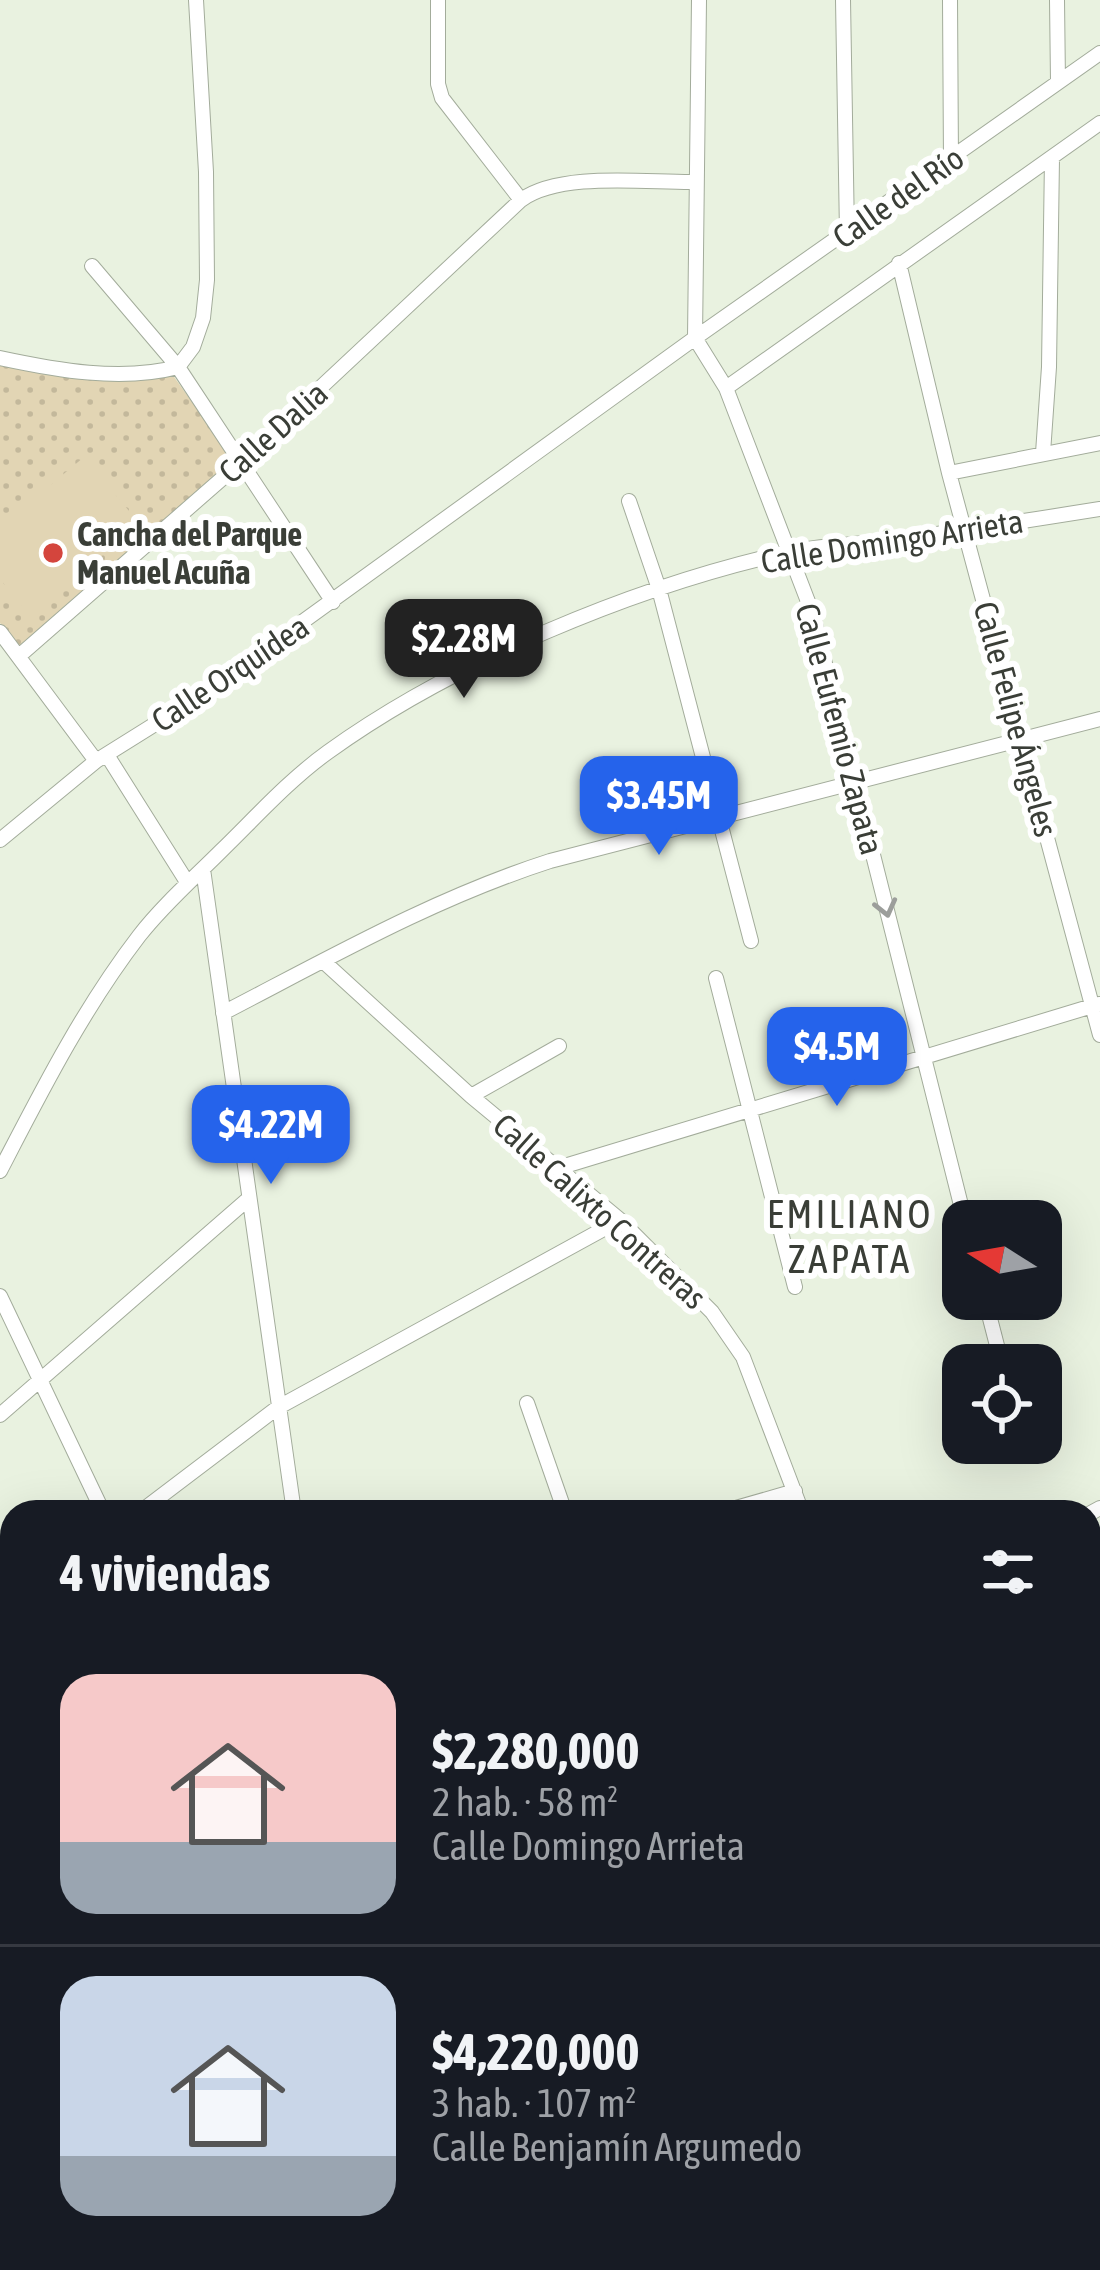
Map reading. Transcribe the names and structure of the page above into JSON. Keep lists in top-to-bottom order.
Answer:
{
  "streets": {
    "street": [
      "Calle del Río",
      "Calle Dalia",
      "Calle Domingo Arrieta",
      "Calle Orquídea",
      "Calle Felipe Ángeles",
      "Calle Eufemio Zapata",
      "Calle Calixto Contreras"
    ]
  },
  "crossings": [
    ["Calle del Río", "Calle Orquídea"],
    ["Calle del Río", "Calle Eufemio Zapata"],
    ["Calle Domingo Arrieta", "Calle Felipe Ángeles"],
    ["Calle Domingo Arrieta", "Calle Eufemio Zapata"],
    ["Calle Orquídea", "Calle Eufemio Zapata"]
  ],
  "districts": ["EMILIANO ZAPATA"],
  "places": ["Cancha del Parque Manuel Acuña"],
  "north": "left",
  "page": {
    "price": [
      "$2.28M",
      "$3.45M",
      "$4.5M",
      "$4.22M"
    ],
    "heading": "4 viviendas",
    "list": [
      {
        "name": "$2,280,000",
        "note": "2 hab. · 58 m² · Calle Domingo Arrieta"
      },
      {
        "name": "$4,220,000",
        "note": "3 hab. · 107 m² · Calle Benjamín Argumedo"
      }
    ]
  }
}
